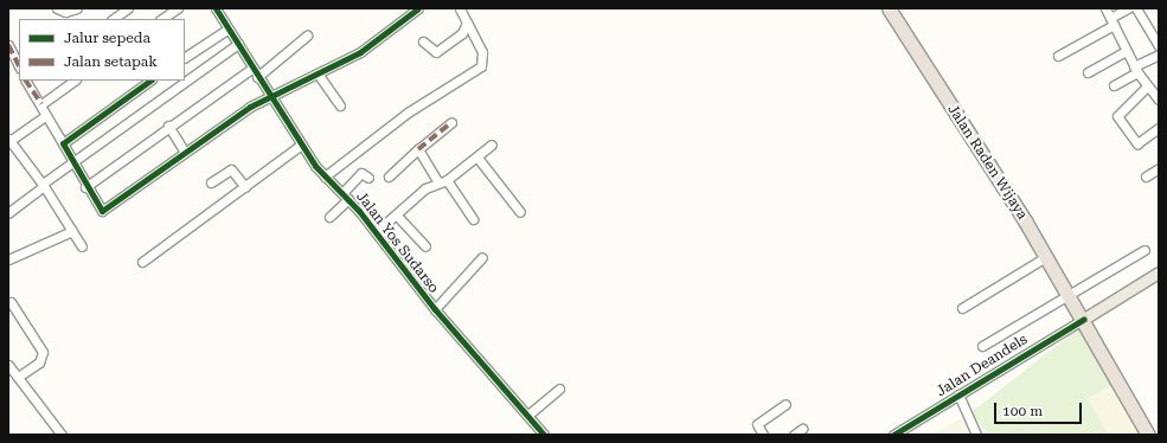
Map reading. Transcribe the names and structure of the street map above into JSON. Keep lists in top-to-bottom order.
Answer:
{
  "streets": {
    "highway": ["Jalan Raden Wijaya"],
    "street": ["Jalan Yos Sudarso", "Jalan Deandels"]
  },
  "crossings": [
    ["Jalan Raden Wijaya", "Jalan Deandels"]
  ],
  "legend": ["Jalur sepeda", "Jalan setapak"],
  "scale_bar": "100 m"
}
